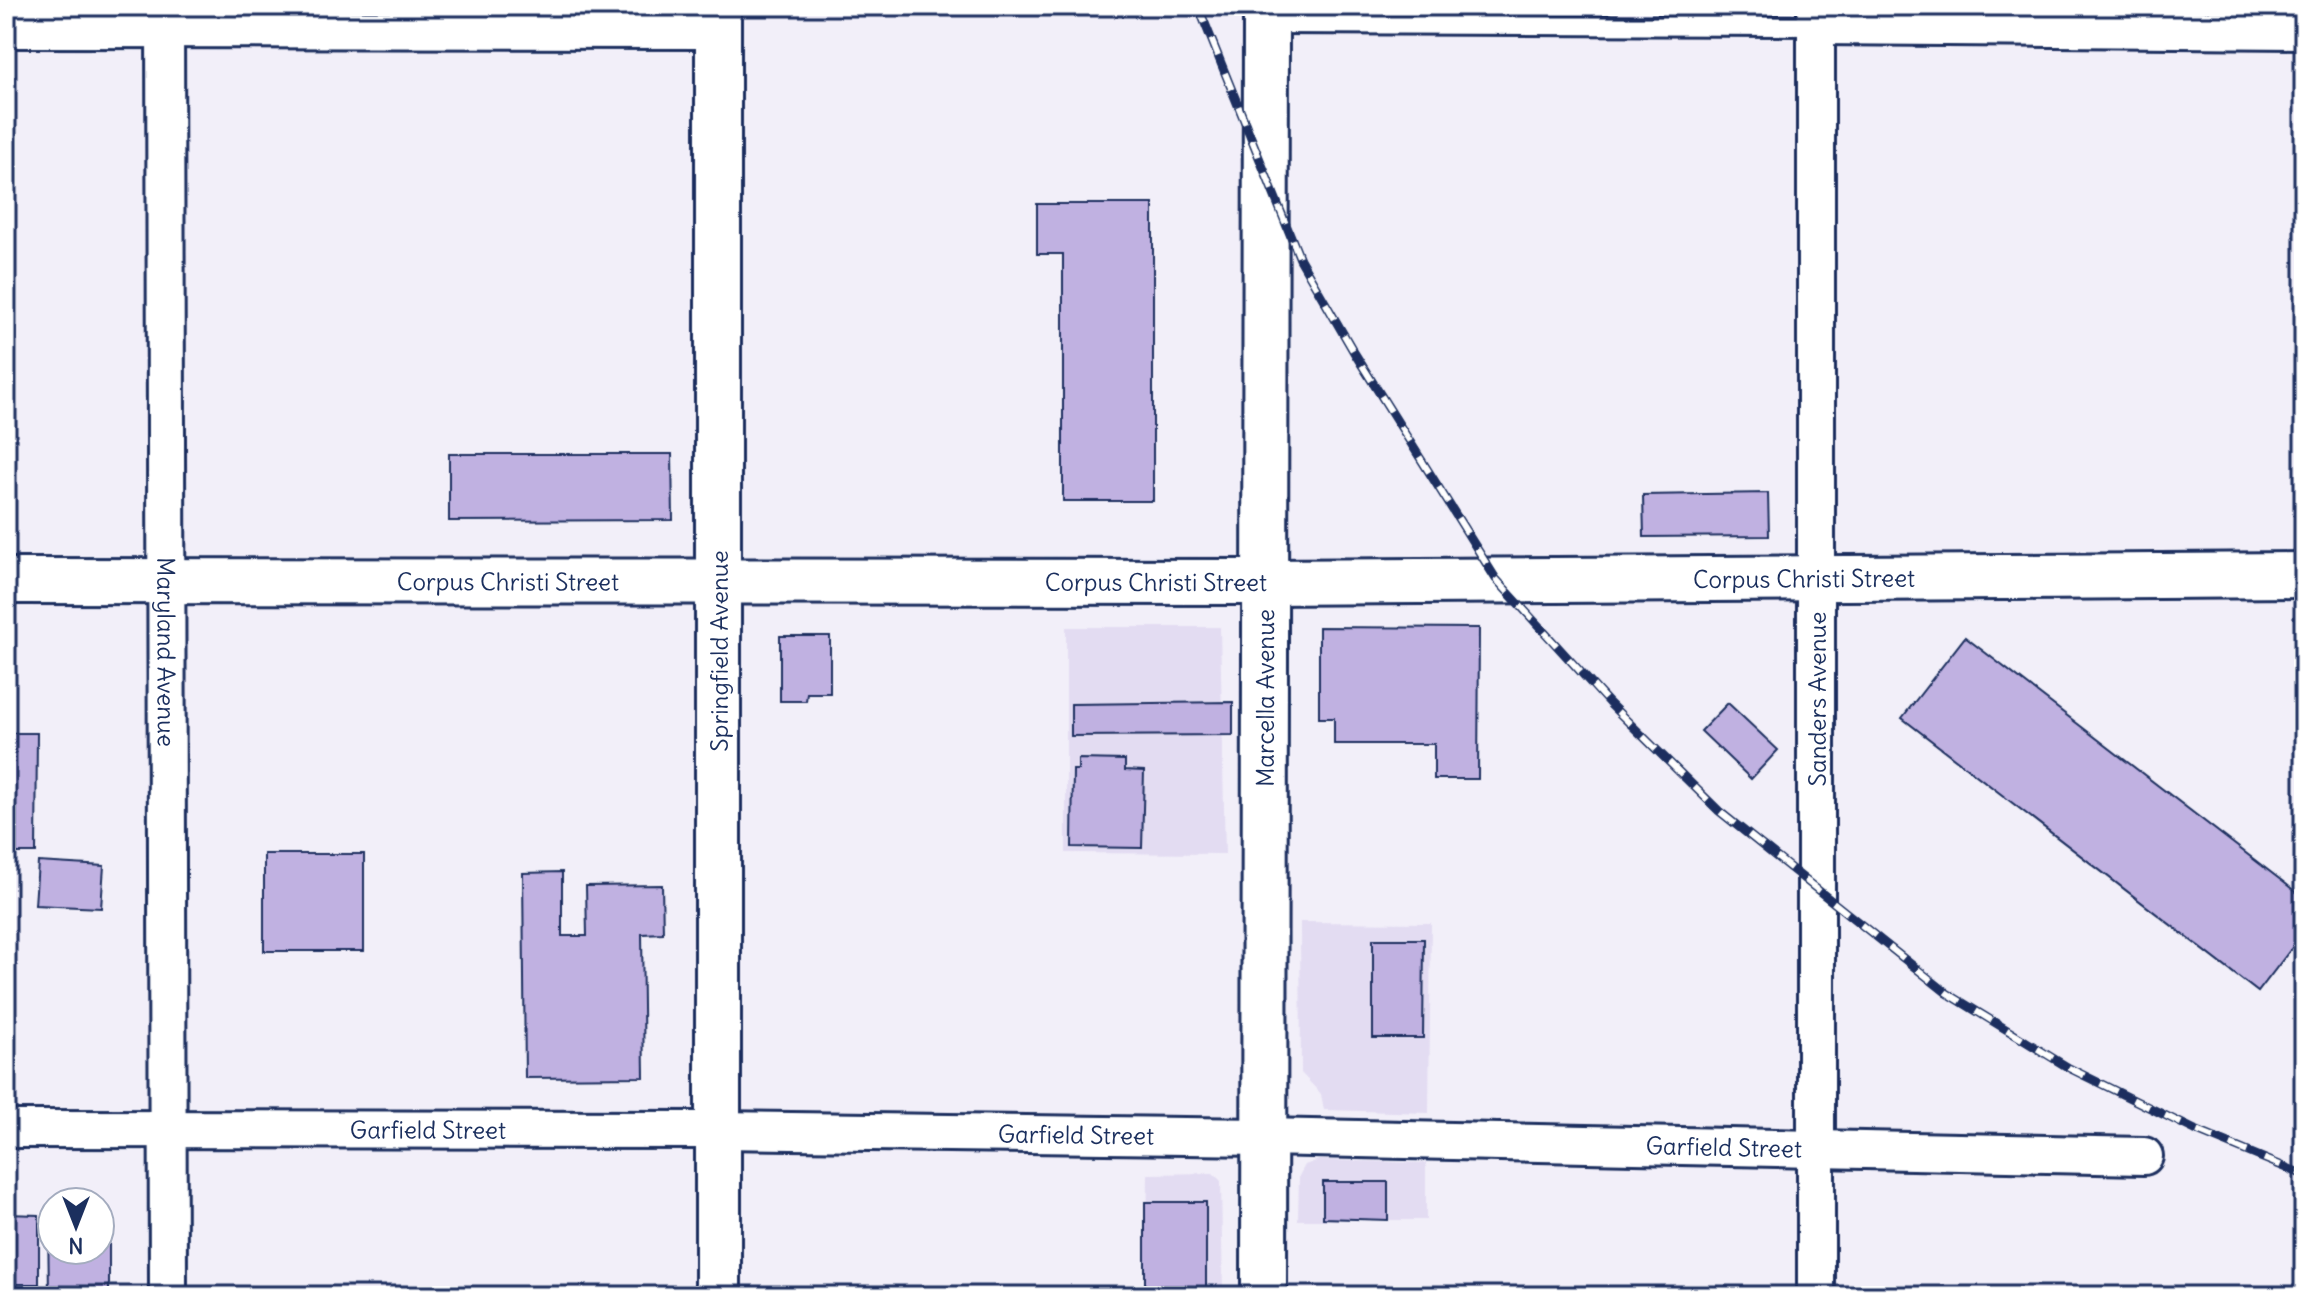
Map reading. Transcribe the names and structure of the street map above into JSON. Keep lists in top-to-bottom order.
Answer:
{
  "streets": {
    "main road": ["Corpus Christi Street", "Springfield Avenue", "Marcella Avenue"],
    "street": ["Maryland Avenue", "Sanders Avenue", "Garfield Street"]
  },
  "crossings": [
    ["Corpus Christi Street", "Maryland Avenue"],
    ["Corpus Christi Street", "Springfield Avenue"],
    ["Corpus Christi Street", "Marcella Avenue"],
    ["Corpus Christi Street", "Sanders Avenue"],
    ["Maryland Avenue", "Garfield Street"],
    ["Springfield Avenue", "Garfield Street"],
    ["Marcella Avenue", "Garfield Street"],
    ["Sanders Avenue", "Garfield Street"]
  ],
  "north": "bottom"
}
